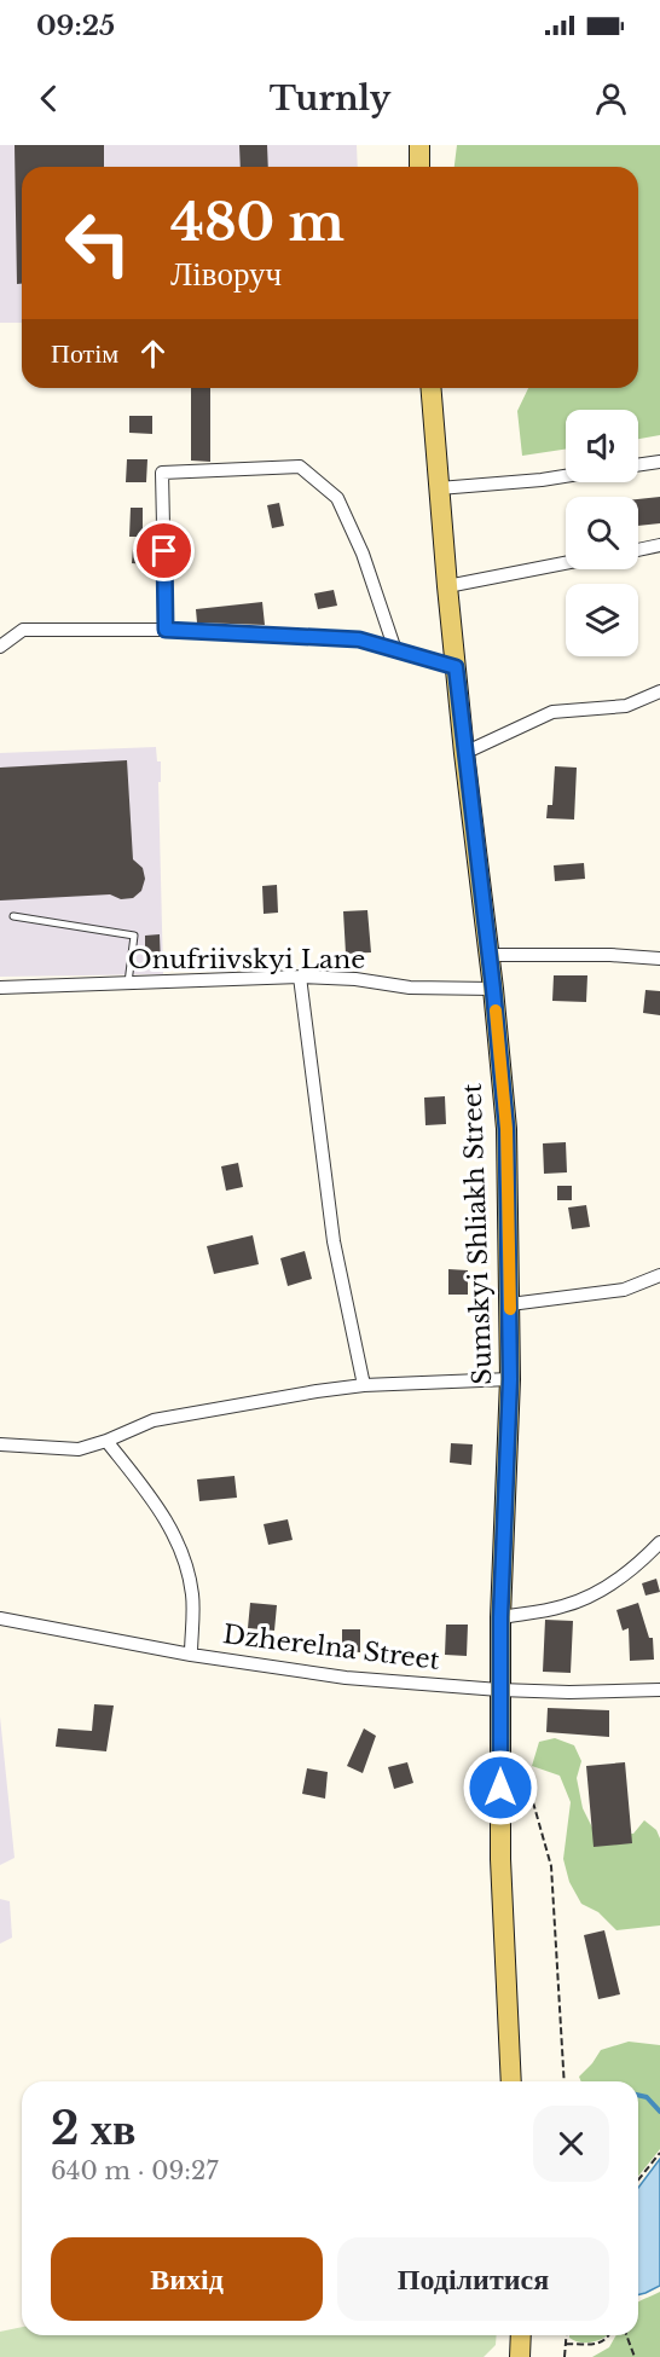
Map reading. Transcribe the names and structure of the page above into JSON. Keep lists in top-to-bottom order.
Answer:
{
  "streets": {
    "main road": ["Sumskyi Shliakh Street"],
    "street": ["Onufriivskyi Lane", "Dzherelna Street"]
  },
  "crossings": [
    ["Onufriivskyi Lane", "Sumskyi Shliakh Street"],
    ["Sumskyi Shliakh Street", "Dzherelna Street"]
  ],
  "page": {
    "status": "09:25",
    "header": "Turnly",
    "turn": ["480 m", "Ліворуч"],
    "then": "Потім",
    "heading": ["2 хв", "640 m · 09:27"],
    "buttons": ["Вихід", "Поділитися"]
  }
}
